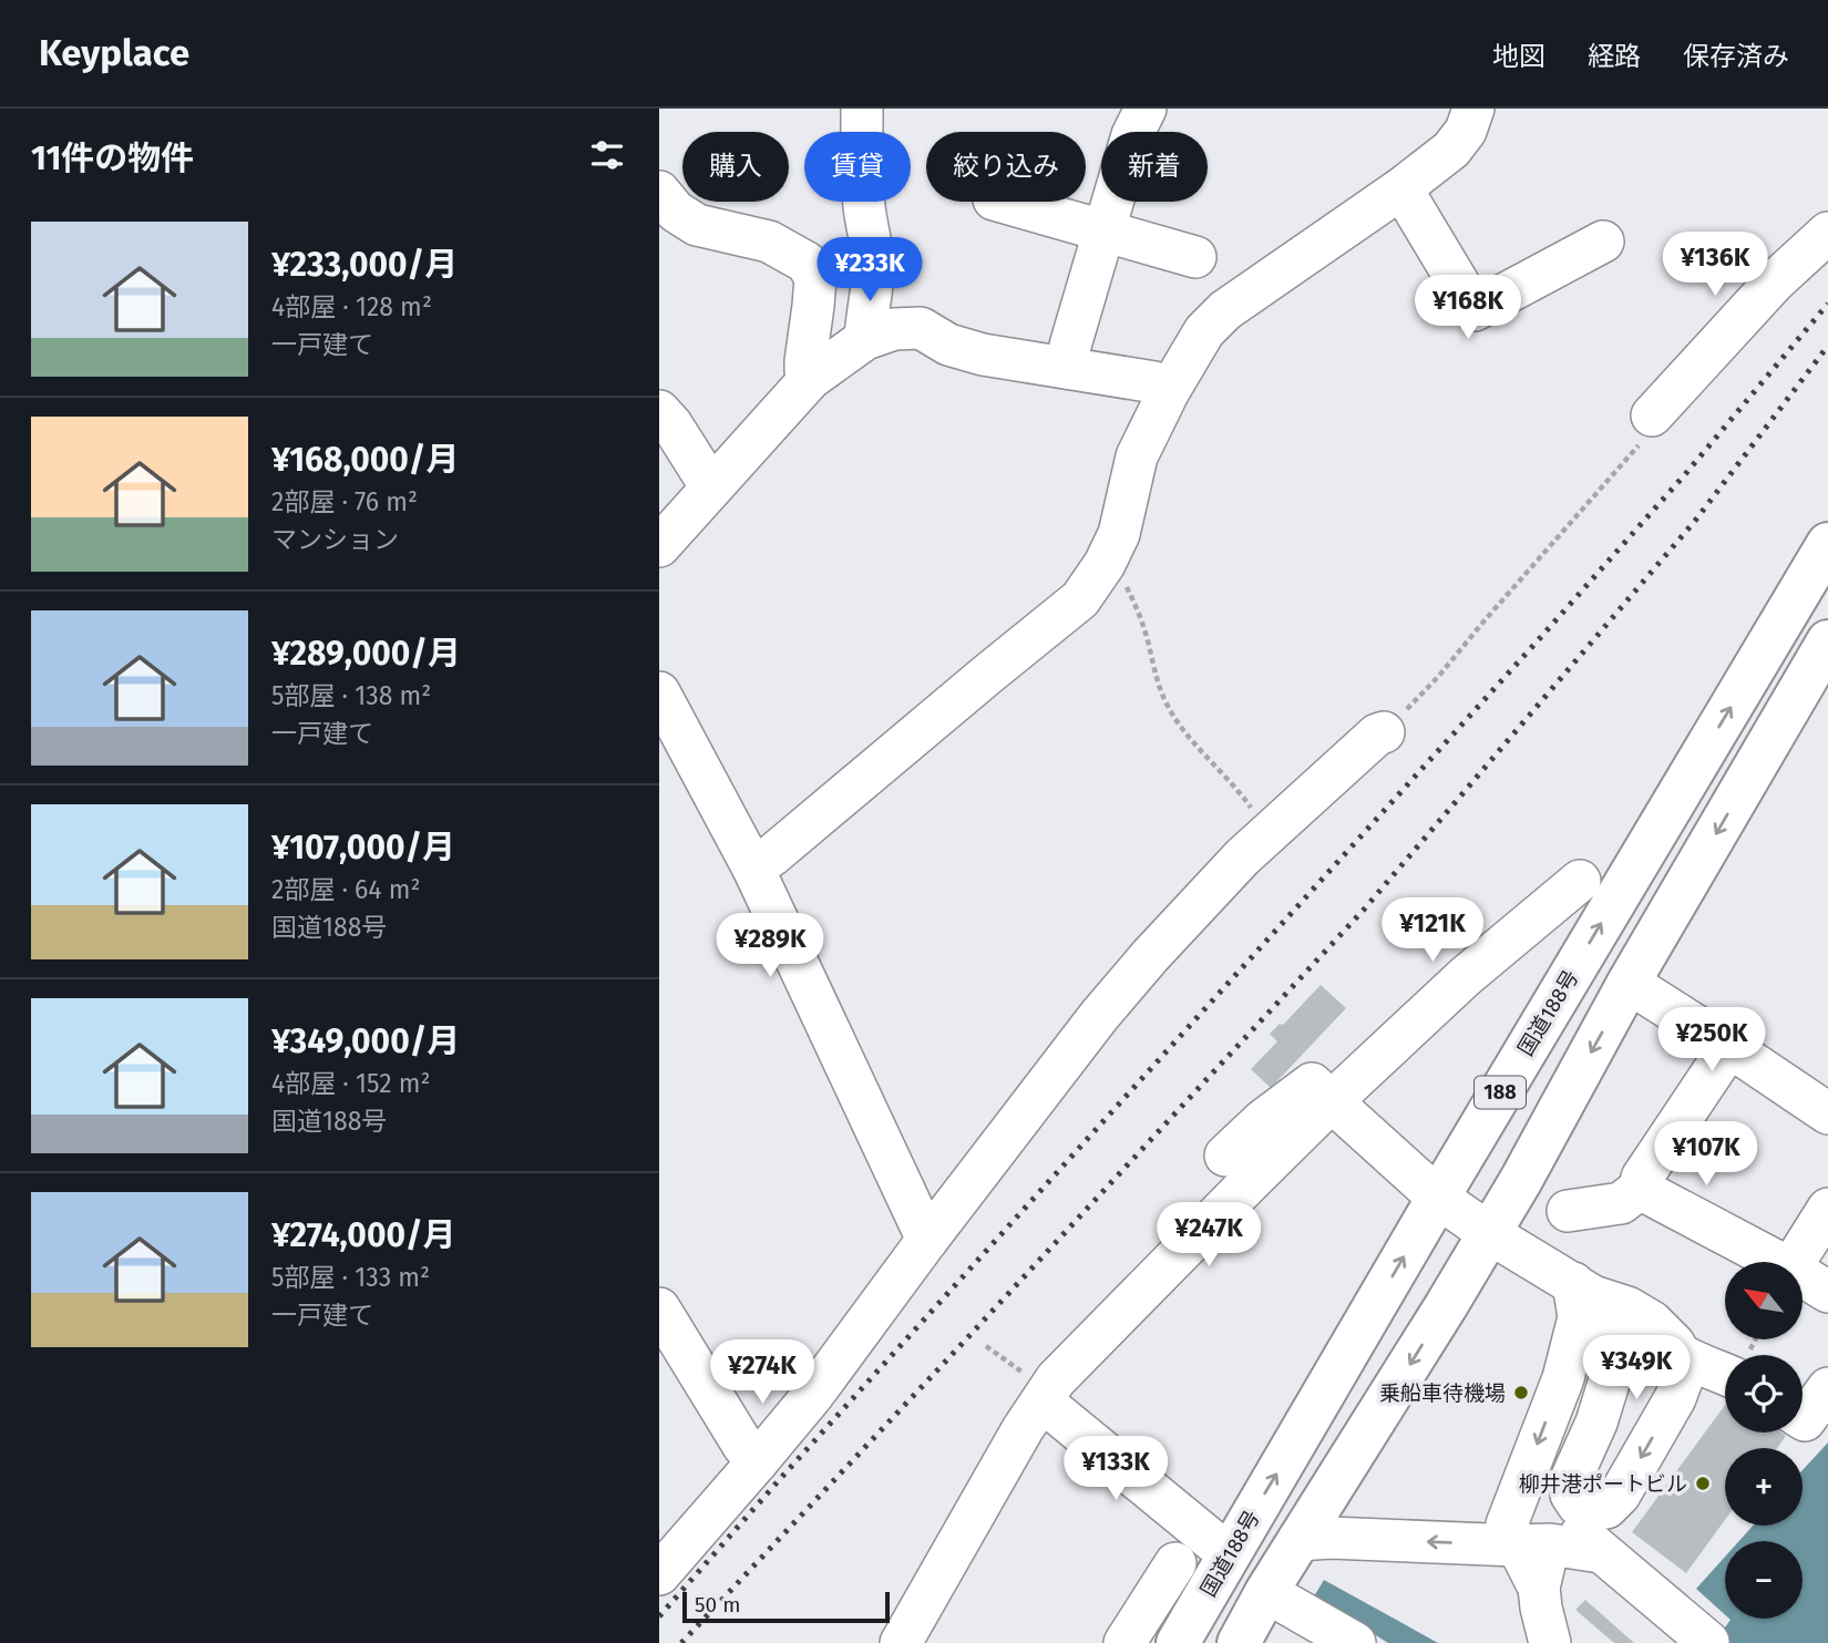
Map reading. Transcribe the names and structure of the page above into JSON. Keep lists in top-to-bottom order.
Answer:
{
  "streets": {
    "highway": ["国道188号", "188"]
  },
  "places": ["乗船車待機場", "柳井港ポートビル"],
  "scale_bar": "50 m",
  "north": "top left",
  "page": {
    "header": "Keyplace",
    "nav": ["地図", "経路", "保存済み"],
    "heading": "11件の物件",
    "chip": [
      "購入",
      "賃貸",
      "絞り込み",
      "新着"
    ],
    "list": [
      {
        "name": "¥233,000/月",
        "note": "4部屋 · 128 m² · 一戸建て"
      },
      {
        "name": "¥168,000/月",
        "note": "2部屋 · 76 m² · マンション"
      },
      {
        "name": "¥289,000/月",
        "note": "5部屋 · 138 m² · 一戸建て"
      },
      {
        "name": "¥107,000/月",
        "note": "2部屋 · 64 m² · 国道188号"
      },
      {
        "name": "¥349,000/月",
        "note": "4部屋 · 152 m² · 国道188号"
      },
      {
        "name": "¥274,000/月",
        "note": "5部屋 · 133 m² · 一戸建て"
      }
    ],
    "price": [
      "¥136K",
      "¥233K",
      "¥168K",
      "¥121K",
      "¥289K",
      "¥250K",
      "¥107K",
      "¥247K",
      "¥349K",
      "¥274K",
      "¥133K"
    ],
    "map_buttons": ["+", "−"],
    "scale": "50 m"
  }
}
